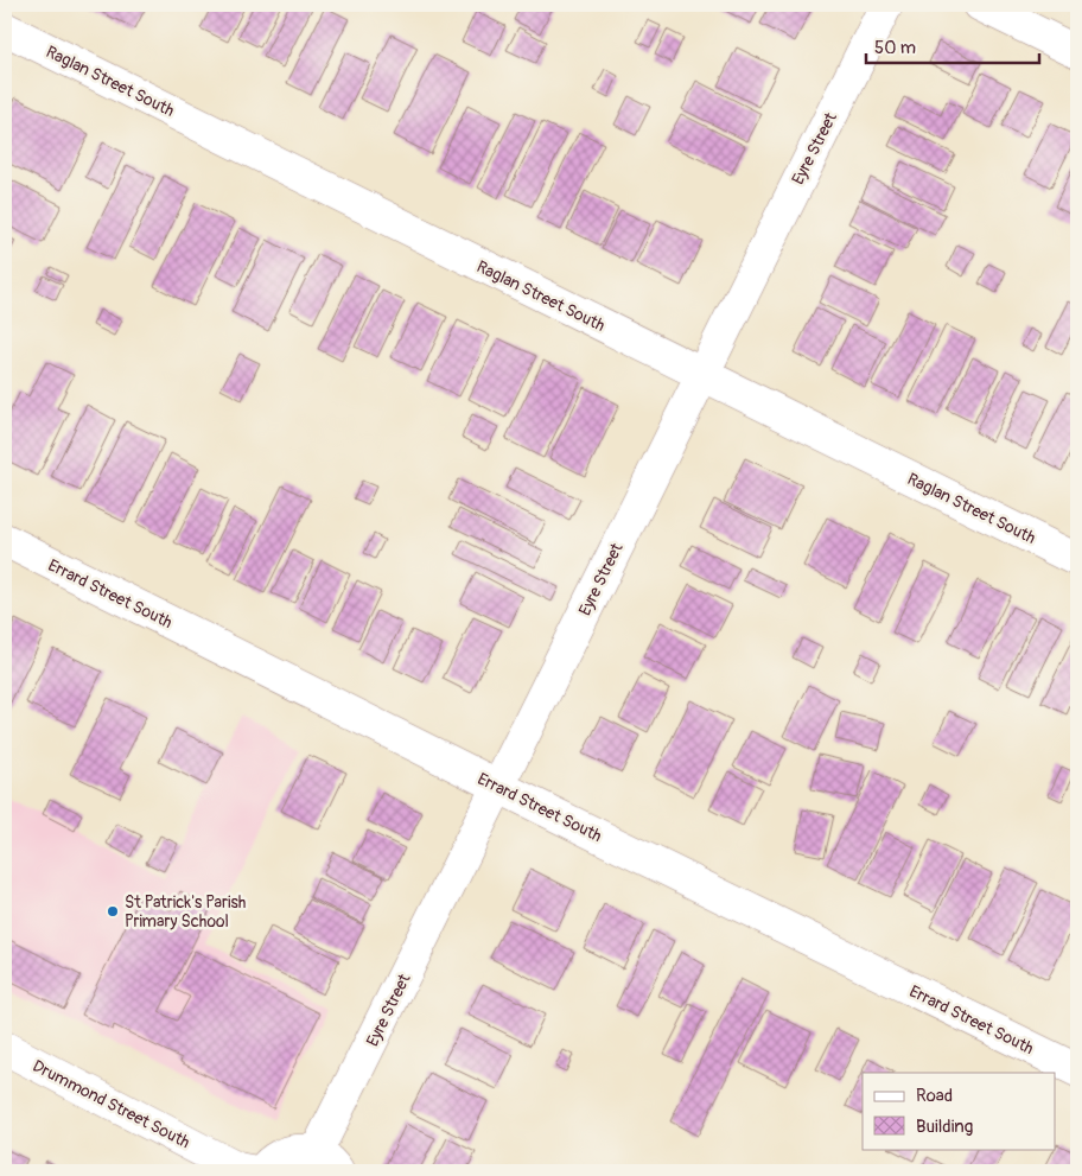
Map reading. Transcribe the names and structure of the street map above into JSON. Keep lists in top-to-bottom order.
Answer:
{
  "streets": {
    "street": [
      "Raglan Street South",
      "Eyre Street",
      "Errard Street South",
      "Drummond Street South"
    ]
  },
  "crossings": [
    ["Raglan Street South", "Eyre Street"],
    ["Eyre Street", "Errard Street South"]
  ],
  "places": ["St Patrick's Parish Primary School"],
  "legend": ["Road", "Building"],
  "scale_bar": "50 m"
}
